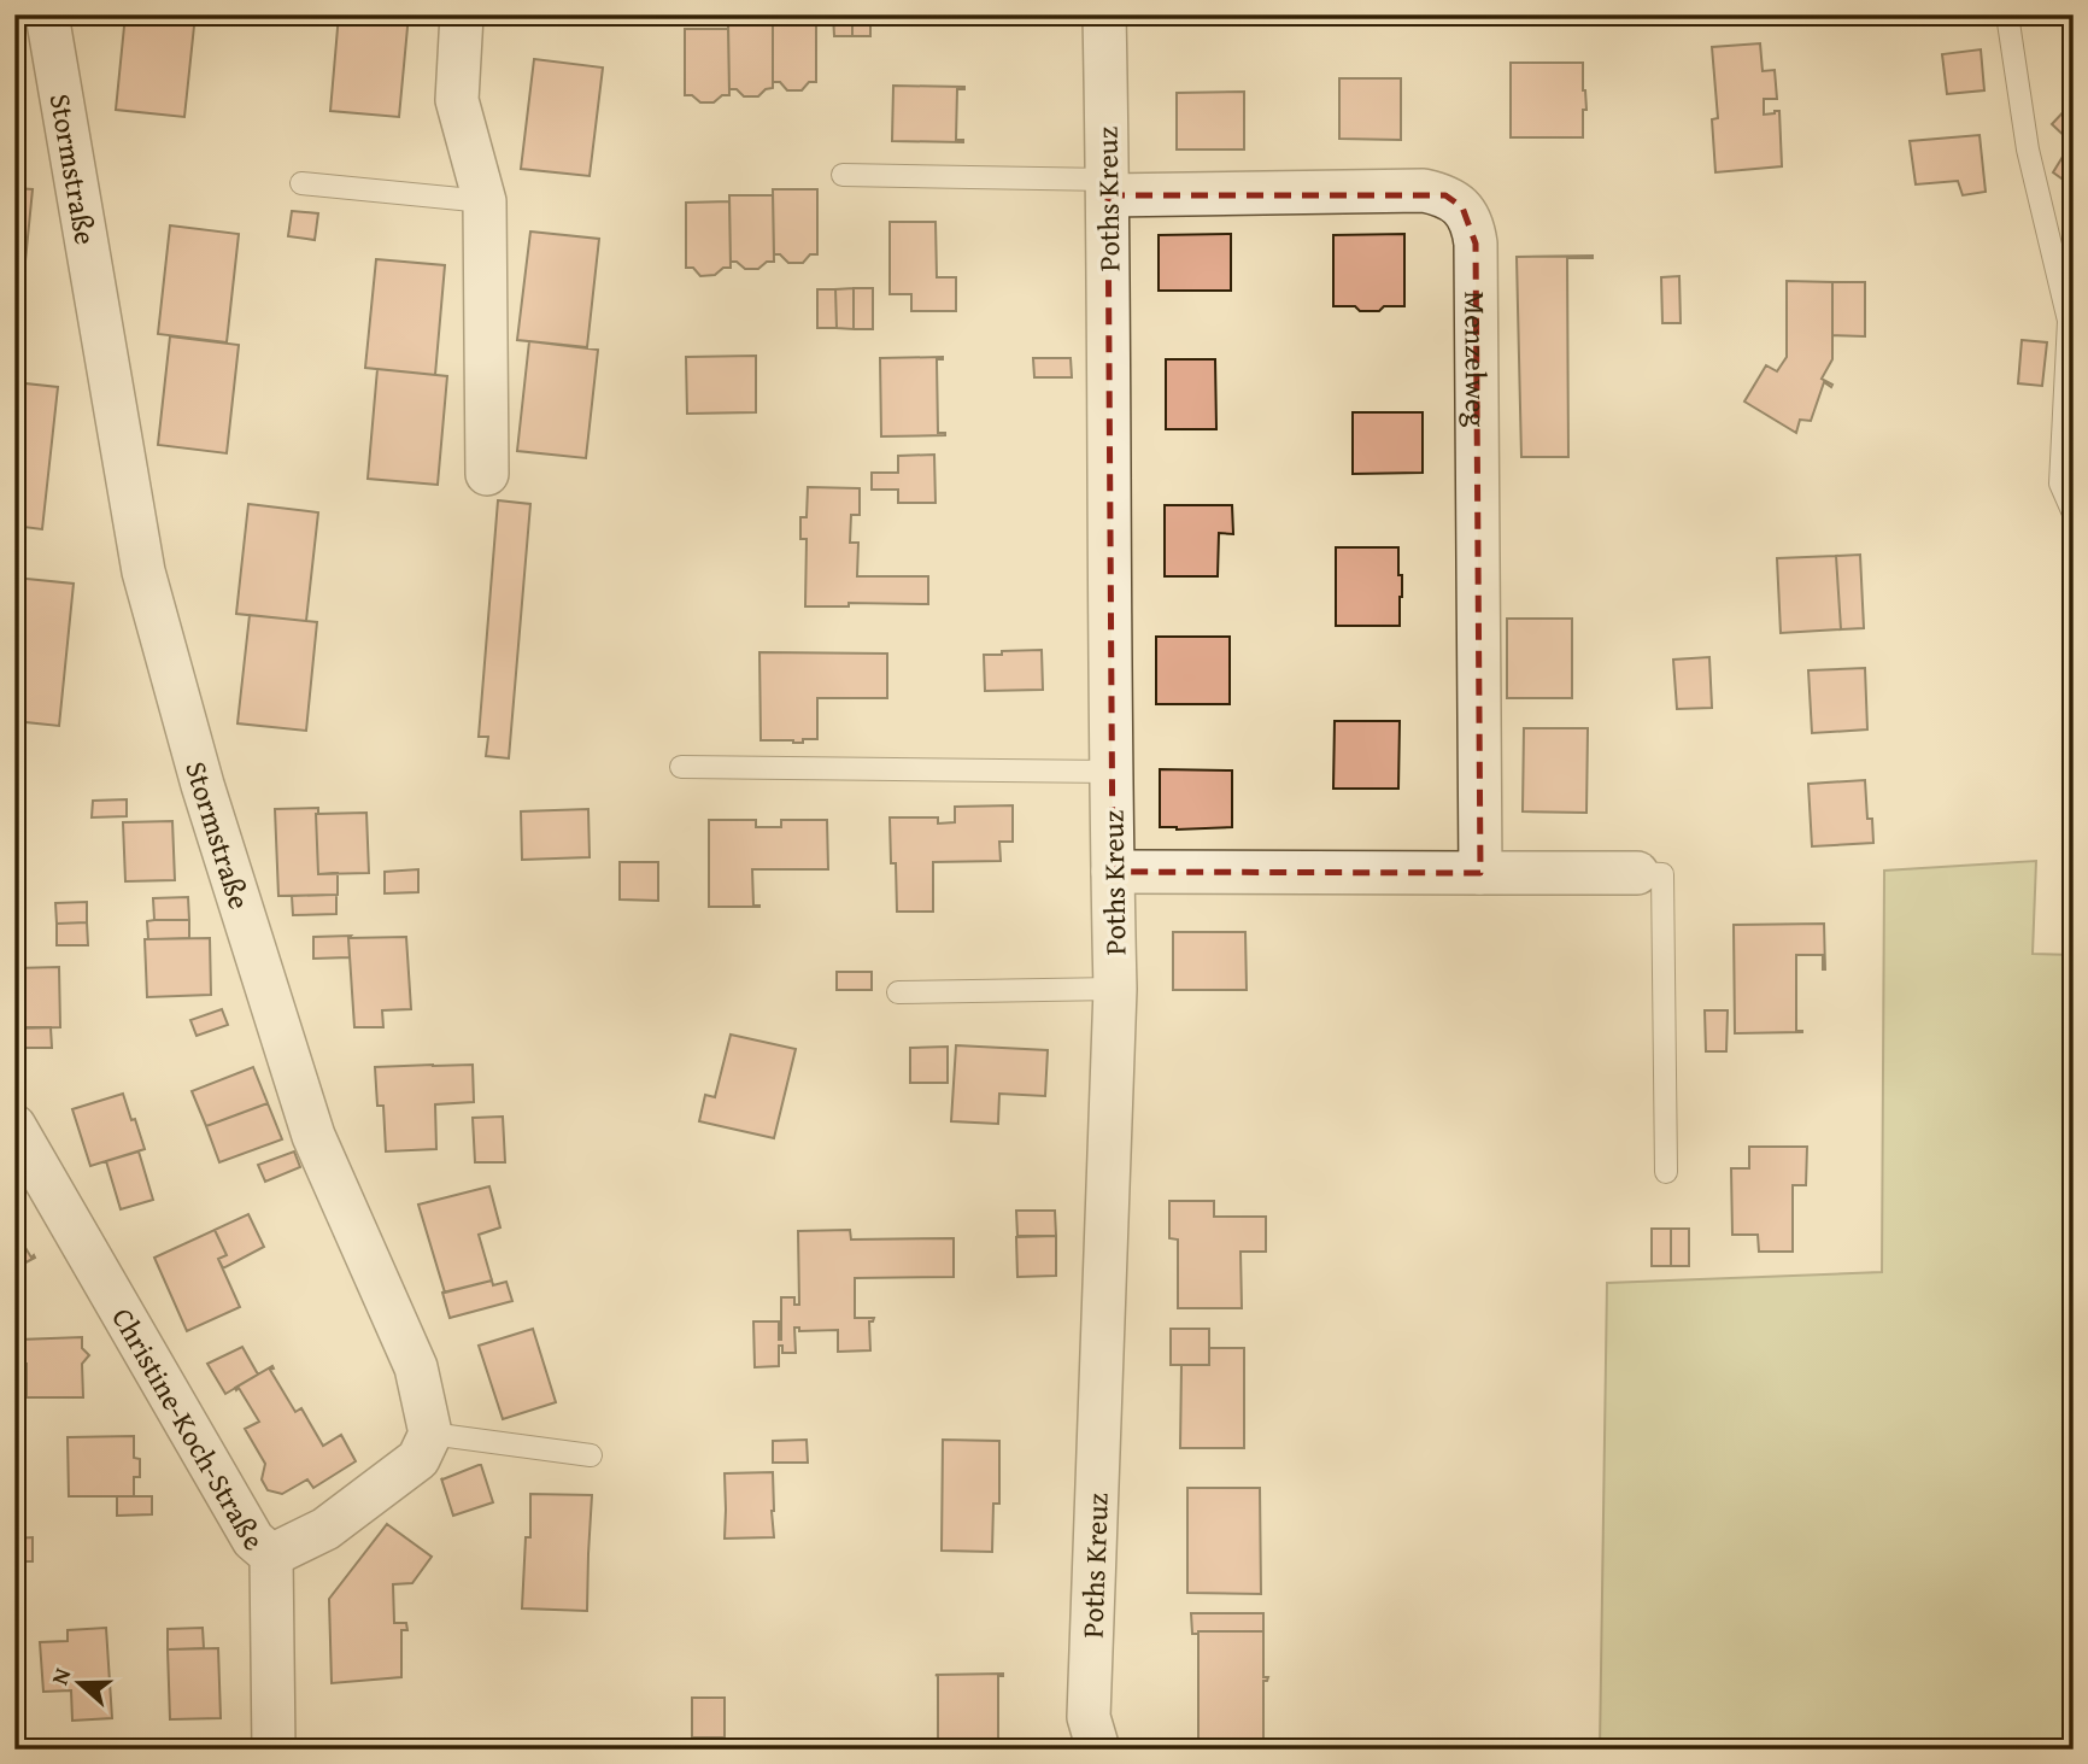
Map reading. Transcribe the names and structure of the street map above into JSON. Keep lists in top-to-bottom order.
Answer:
{
  "streets": {
    "street": [
      "Stormstraße",
      "Poths Kreuz",
      "Menzelweg",
      "Christine-Koch-Straße"
    ]
  },
  "crossings": [
    ["Poths Kreuz", "Menzelweg"]
  ],
  "north": "left"
}
